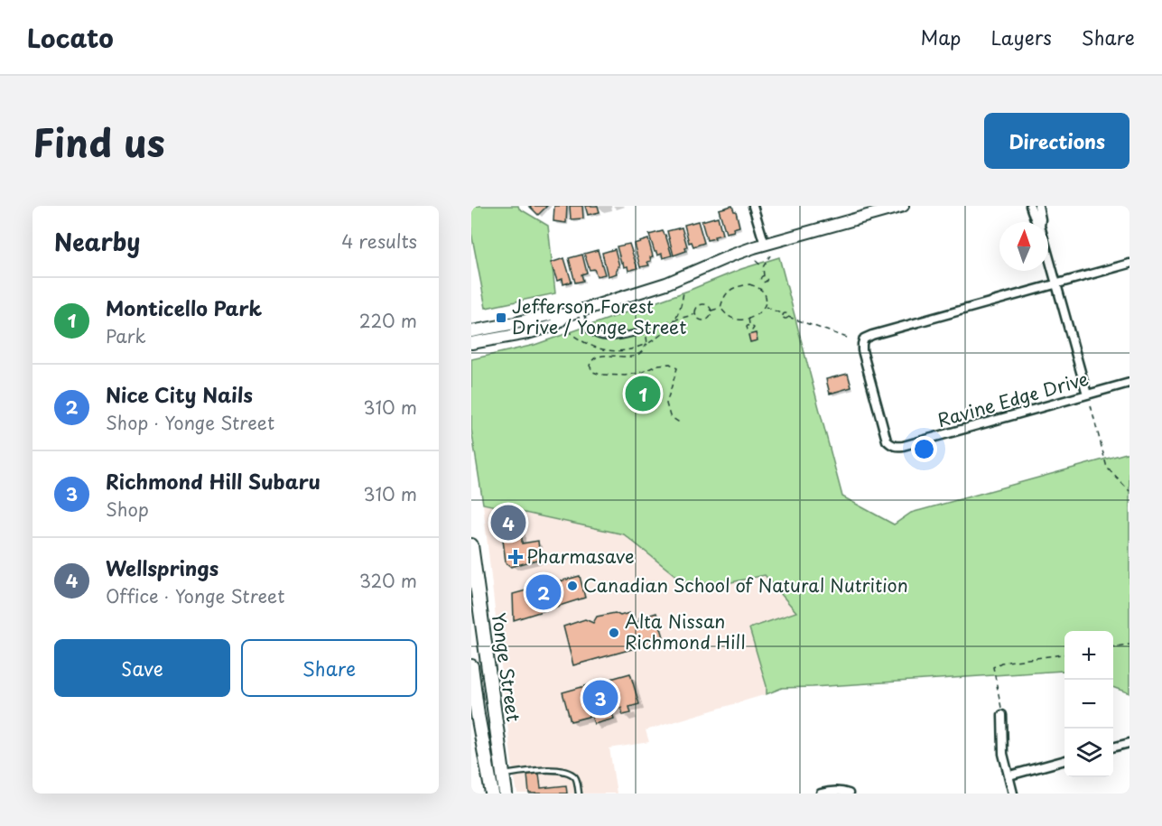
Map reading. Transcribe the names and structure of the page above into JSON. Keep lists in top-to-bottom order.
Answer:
{
  "streets": {
    "main road": ["Yonge Street"],
    "street": ["Ravine Edge Drive"]
  },
  "places": {
    "transit": ["Jefferson Forest Drive / Yonge Street"],
    "health": ["Pharmasave"],
    "other": ["Canadian School of Natural Nutrition", "Alta Nissan Richmond Hill"]
  },
  "north": "top",
  "page": {
    "header": "Locato",
    "nav": ["Map", "Layers", "Share"],
    "title": "Find us",
    "buttons": [
      "Directions",
      ["Save", "Share"]
    ],
    "heading": ["Nearby", "4 results"],
    "list": [
      {
        "mark": "1",
        "name": "Monticello Park",
        "note": "Park",
        "value": "220 m"
      },
      {
        "mark": "2",
        "name": "Nice City Nails",
        "note": "Shop · Yonge Street",
        "value": "310 m"
      },
      {
        "mark": "3",
        "name": "Richmond Hill Subaru",
        "note": "Shop",
        "value": "310 m"
      },
      {
        "mark": "4",
        "name": "Wellsprings",
        "note": "Office · Yonge Street",
        "value": "320 m"
      }
    ],
    "pins": [
      "1",
      "4",
      "2",
      "3"
    ],
    "map_buttons": ["+", "−"]
  }
}
